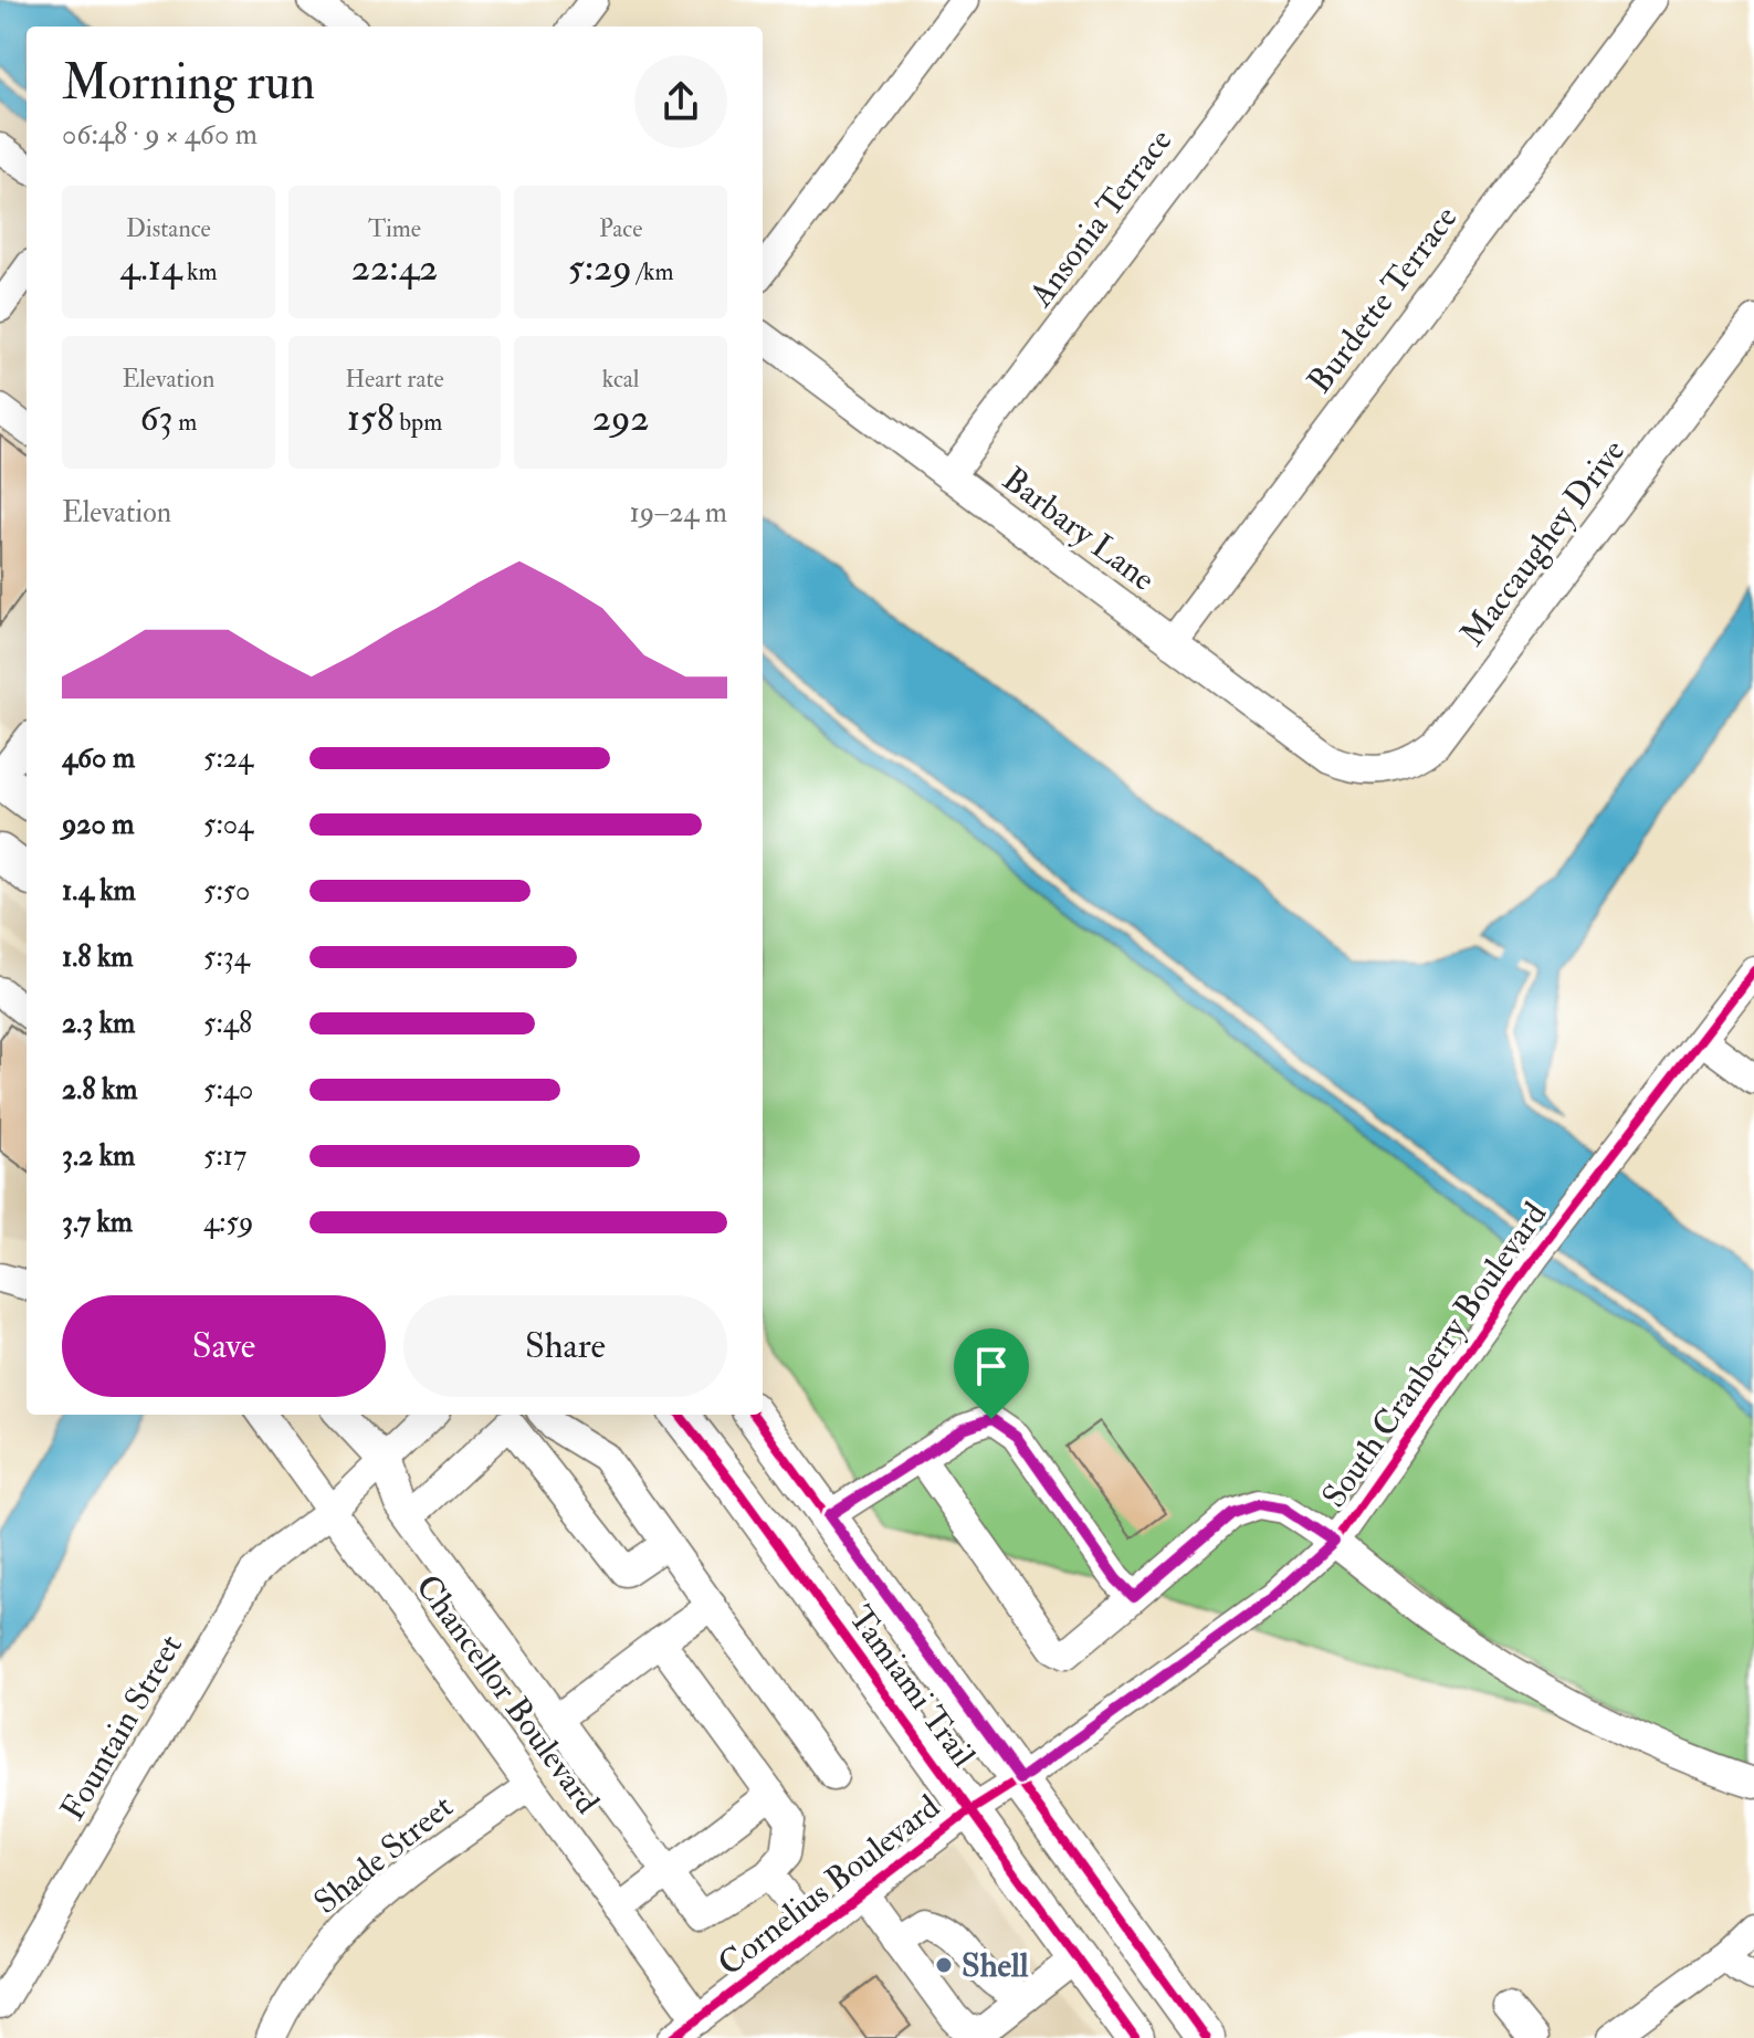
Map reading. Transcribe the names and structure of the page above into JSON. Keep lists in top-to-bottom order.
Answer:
{
  "streets": {
    "main road": ["Tamiami Trail"],
    "street": [
      "Ansonia Terrace",
      "Burdette Terrace",
      "Barbary Lane",
      "Maccaughey Drive",
      "South Cranberry Boulevard",
      "Chancellor Boulevard",
      "Fountain Street",
      "Shade Street",
      "Cornelius Boulevard"
    ]
  },
  "crossings": [
    ["Ansonia Terrace", "Barbary Lane"],
    ["Burdette Terrace", "Barbary Lane"],
    ["Barbary Lane", "Maccaughey Drive"],
    ["South Cranberry Boulevard", "Tamiami Trail"],
    ["South Cranberry Boulevard", "Cornelius Boulevard"],
    ["Tamiami Trail", "Cornelius Boulevard"],
    ["Chancellor Boulevard", "Fountain Street"],
    ["Chancellor Boulevard", "Shade Street"],
    ["Chancellor Boulevard", "Cornelius Boulevard"]
  ],
  "places": ["Shell"],
  "page": {
    "heading": ["Morning run", "06:48 · 9 × 460 m"],
    "stats": [
      ["Distance", "4.14 km"],
      ["Time", "22:42"],
      ["Pace", "5:29 /km"],
      ["Elevation", "63 m"],
      ["Heart rate", "158 bpm"],
      ["kcal", "292"]
    ],
    "chart": ["Elevation", "19–24 m"],
    "list": [
      {
        "name": "460 m",
        "note": "5:24"
      },
      {
        "name": "920 m",
        "note": "5:04"
      },
      {
        "name": "1.4 km",
        "note": "5:50"
      },
      {
        "name": "1.8 km",
        "note": "5:34"
      },
      {
        "name": "2.3 km",
        "note": "5:48"
      },
      {
        "name": "2.8 km",
        "note": "5:40"
      },
      {
        "name": "3.2 km",
        "note": "5:17"
      },
      {
        "name": "3.7 km",
        "note": "4:59"
      }
    ],
    "buttons": ["Save", "Share"]
  }
}
